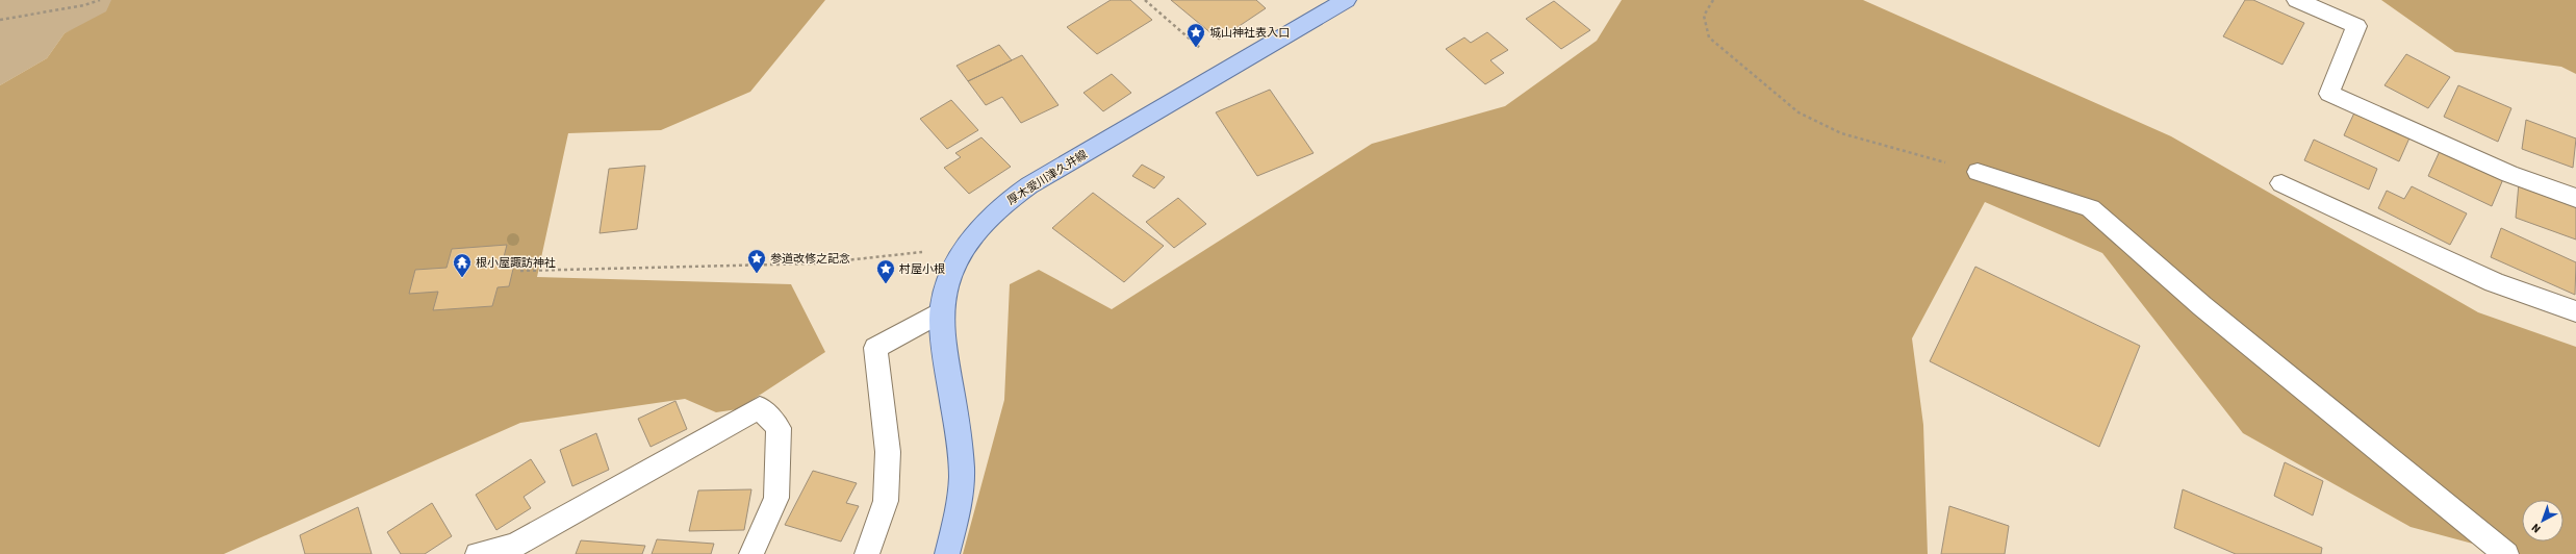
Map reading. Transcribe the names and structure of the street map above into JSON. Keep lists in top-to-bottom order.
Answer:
{
  "streets": {
    "main road": ["厚木愛川津久井線"]
  },
  "places": {
    "place": ["城山神社表入口", "参道改修之記念", "村屋小根"],
    "temple": ["根小屋諏訪神社"]
  },
  "north": "bottom left"
}
